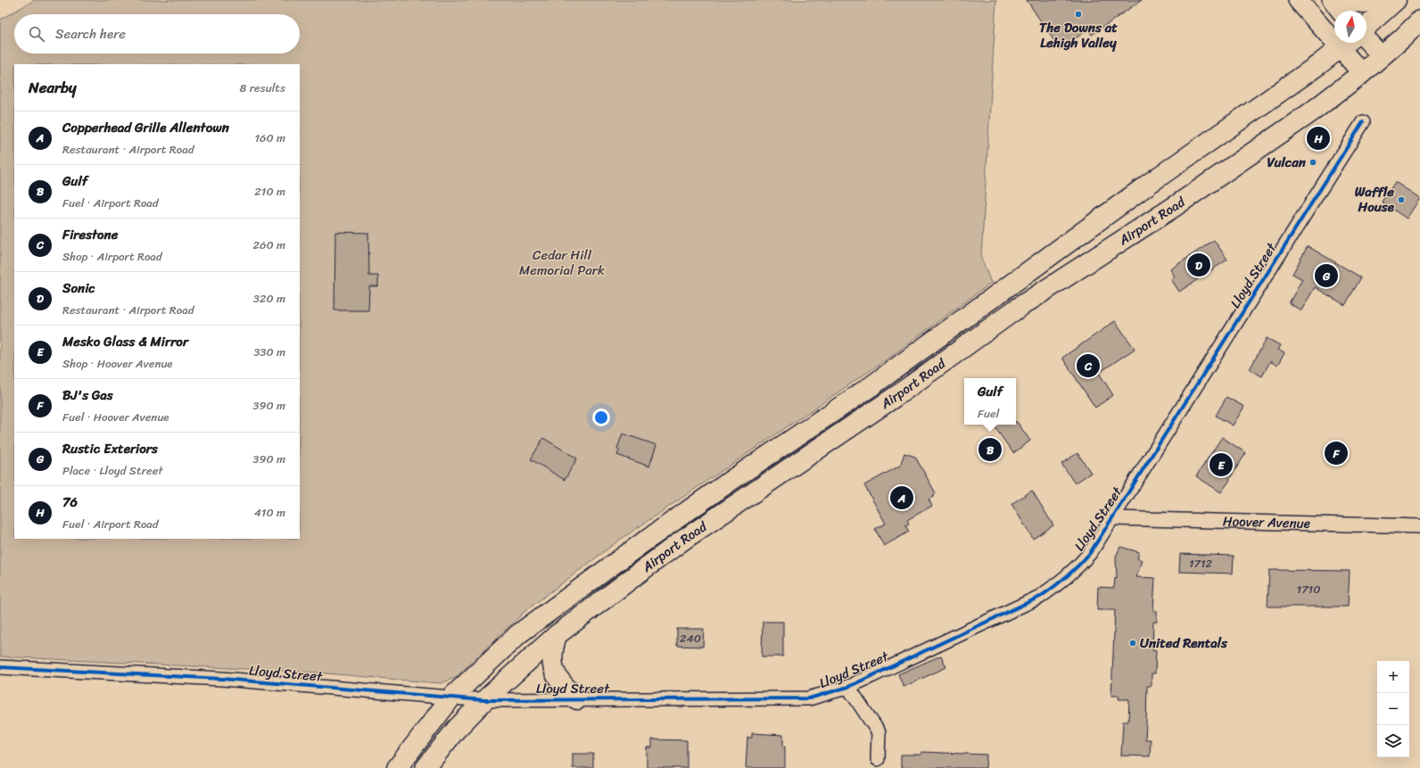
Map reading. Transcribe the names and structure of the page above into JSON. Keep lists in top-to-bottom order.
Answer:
{
  "streets": {
    "main road": ["Airport Road"],
    "street": ["Lloyd Street", "Hoover Avenue"]
  },
  "crossings": [
    ["Airport Road", "Lloyd Street"],
    ["Lloyd Street", "Hoover Avenue"]
  ],
  "parks": ["Cedar Hill Memorial Park"],
  "places": [
    "The Downs at Lehigh Valley",
    "Vulcan",
    "Waffle House",
    "United Rentals"
  ],
  "house_numbers": ["1712", "1710", "240"],
  "north": "top",
  "page": {
    "search": "Search here",
    "heading": ["Nearby", "8 results"],
    "list": [
      {
        "mark": "A",
        "name": "Copperhead Grille Allentown",
        "note": "Restaurant · Airport Road",
        "value": "160 m"
      },
      {
        "mark": "B",
        "name": "Gulf",
        "note": "Fuel · Airport Road",
        "value": "210 m"
      },
      {
        "mark": "C",
        "name": "Firestone",
        "note": "Shop · Airport Road",
        "value": "260 m"
      },
      {
        "mark": "D",
        "name": "Sonic",
        "note": "Restaurant · Airport Road",
        "value": "320 m"
      },
      {
        "mark": "E",
        "name": "Mesko Glass & Mirror",
        "note": "Shop · Hoover Avenue",
        "value": "330 m"
      },
      {
        "mark": "F",
        "name": "BJ's Gas",
        "note": "Fuel · Hoover Avenue",
        "value": "390 m"
      },
      {
        "mark": "G",
        "name": "Rustic Exteriors",
        "note": "Place · Lloyd Street",
        "value": "390 m"
      },
      {
        "mark": "H",
        "name": "76",
        "note": "Fuel · Airport Road",
        "value": "410 m"
      }
    ],
    "pins": [
      "H",
      "D",
      "G",
      "C",
      "B",
      "F",
      "E",
      "A"
    ],
    "popup": ["Gulf", "Fuel"],
    "map_buttons": ["+", "−"]
  }
}
